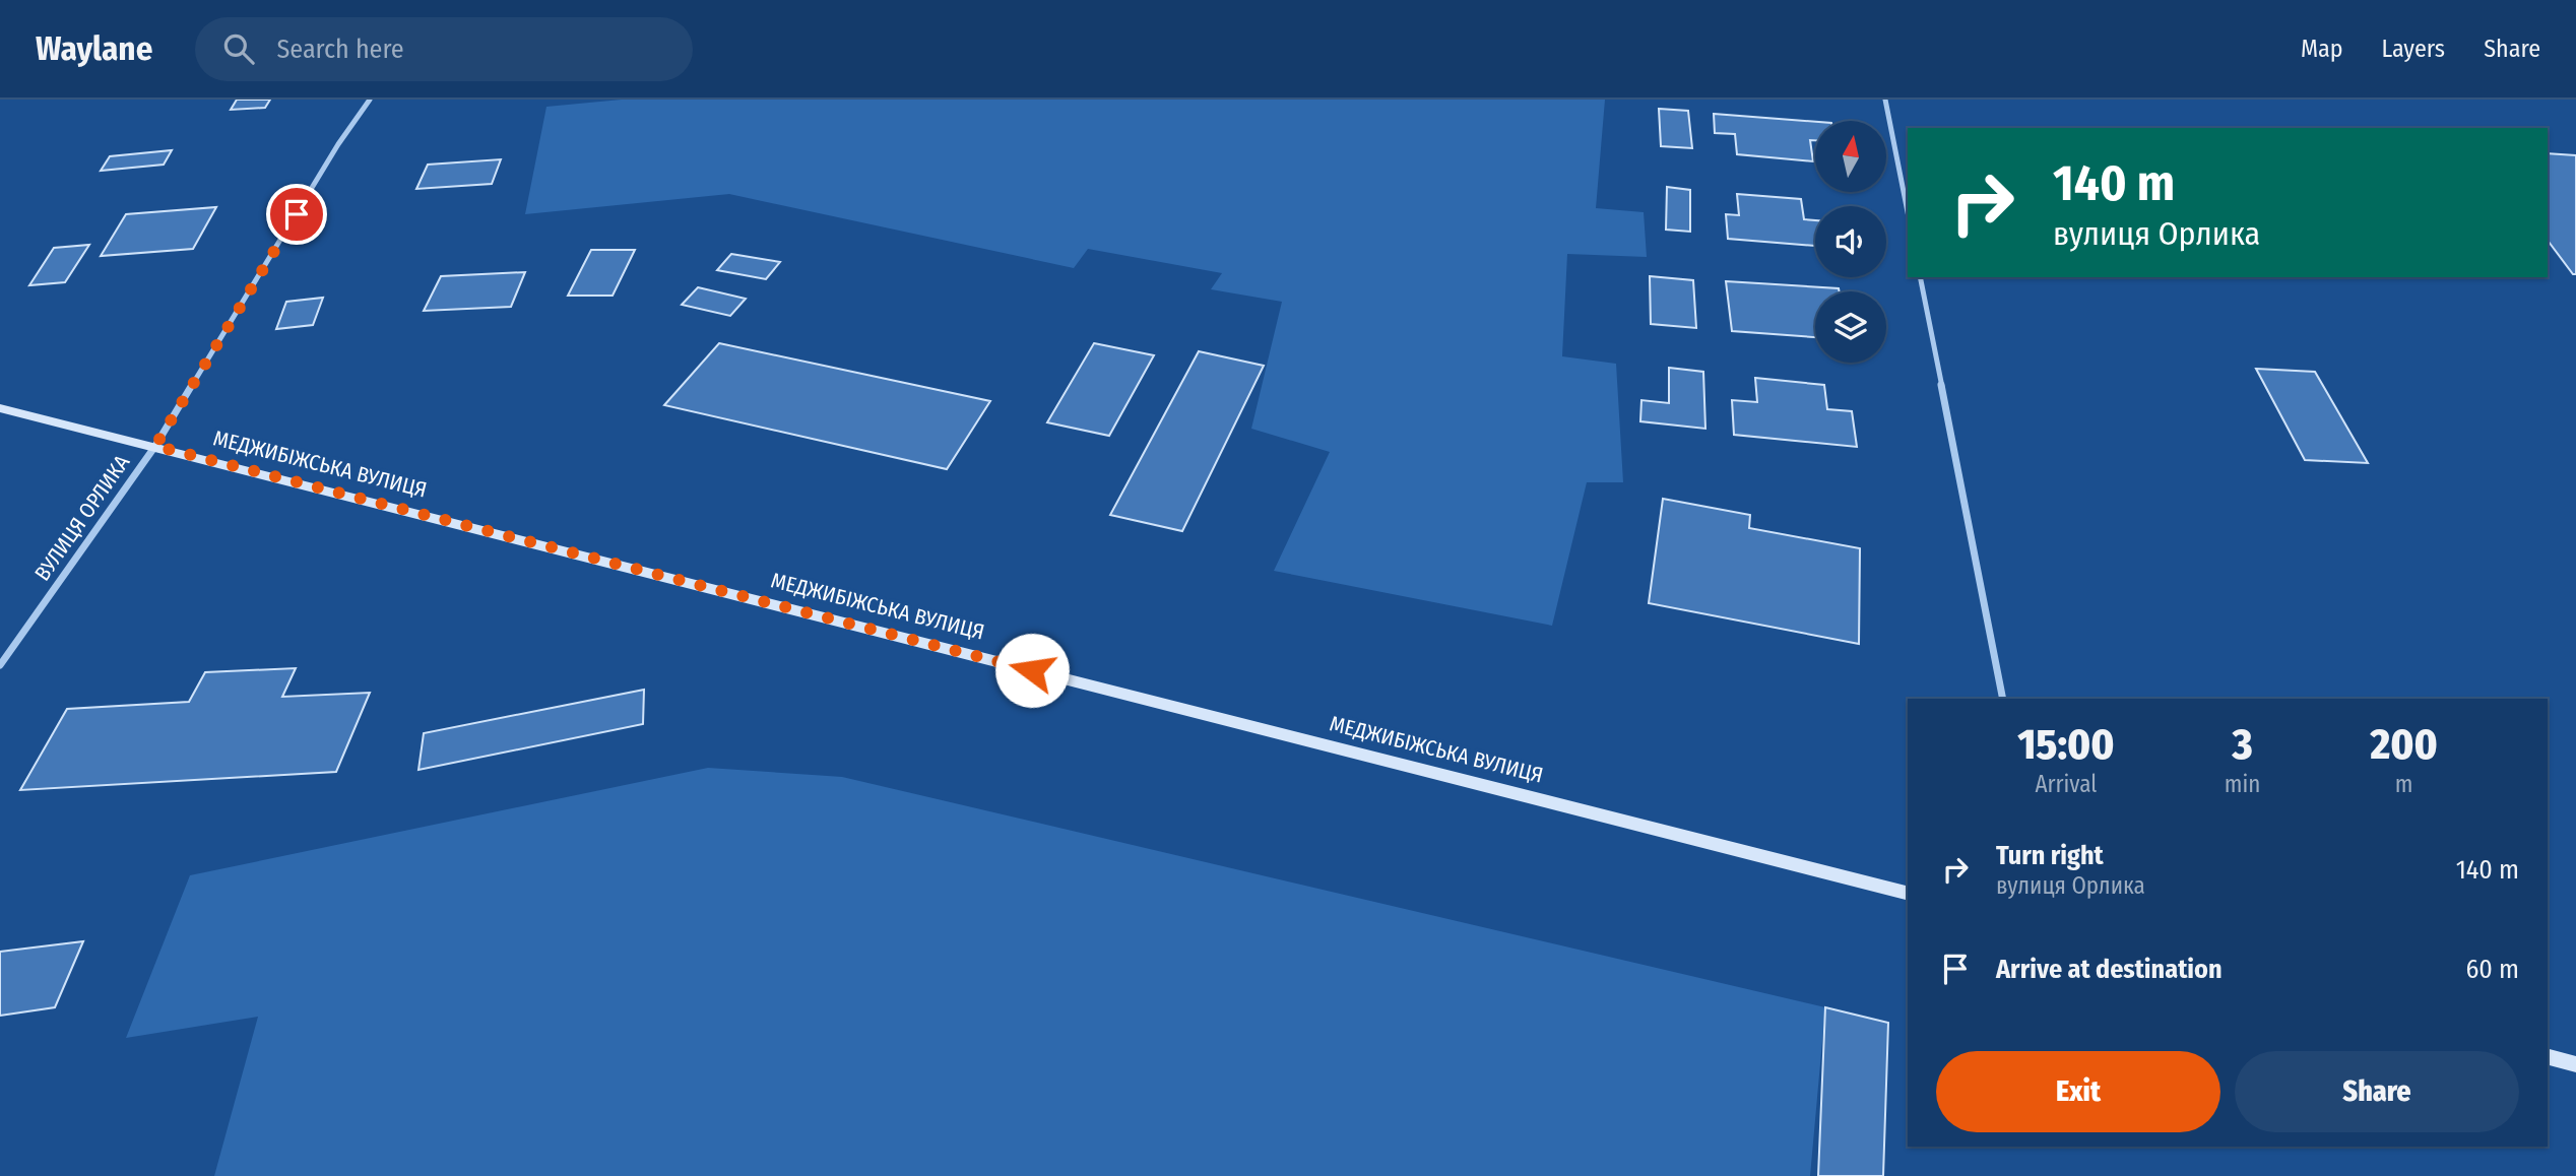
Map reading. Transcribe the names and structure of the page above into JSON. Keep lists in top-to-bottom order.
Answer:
{
  "streets": {
    "main road": ["МЕДЖИБІЖСЬКА ВУЛИЦЯ"],
    "street": ["ВУЛИЦЯ ОРЛИКА"]
  },
  "crossings": [
    ["МЕДЖИБІЖСЬКА ВУЛИЦЯ", "ВУЛИЦЯ ОРЛИКА"]
  ],
  "north": "top",
  "page": {
    "header": "Waylane",
    "search": "Search here",
    "nav": ["Map", "Layers", "Share"],
    "turn": ["140 m", "вулиця Орлика"],
    "eta": [
      "15:00",
      "Arrival",
      "3",
      "min",
      "200",
      "m"
    ],
    "list": [
      {
        "name": "Turn right",
        "note": "вулиця Орлика",
        "value": "140 m"
      },
      {
        "name": "Arrive at destination",
        "value": "60 m"
      }
    ],
    "buttons": ["Exit", "Share"]
  }
}
